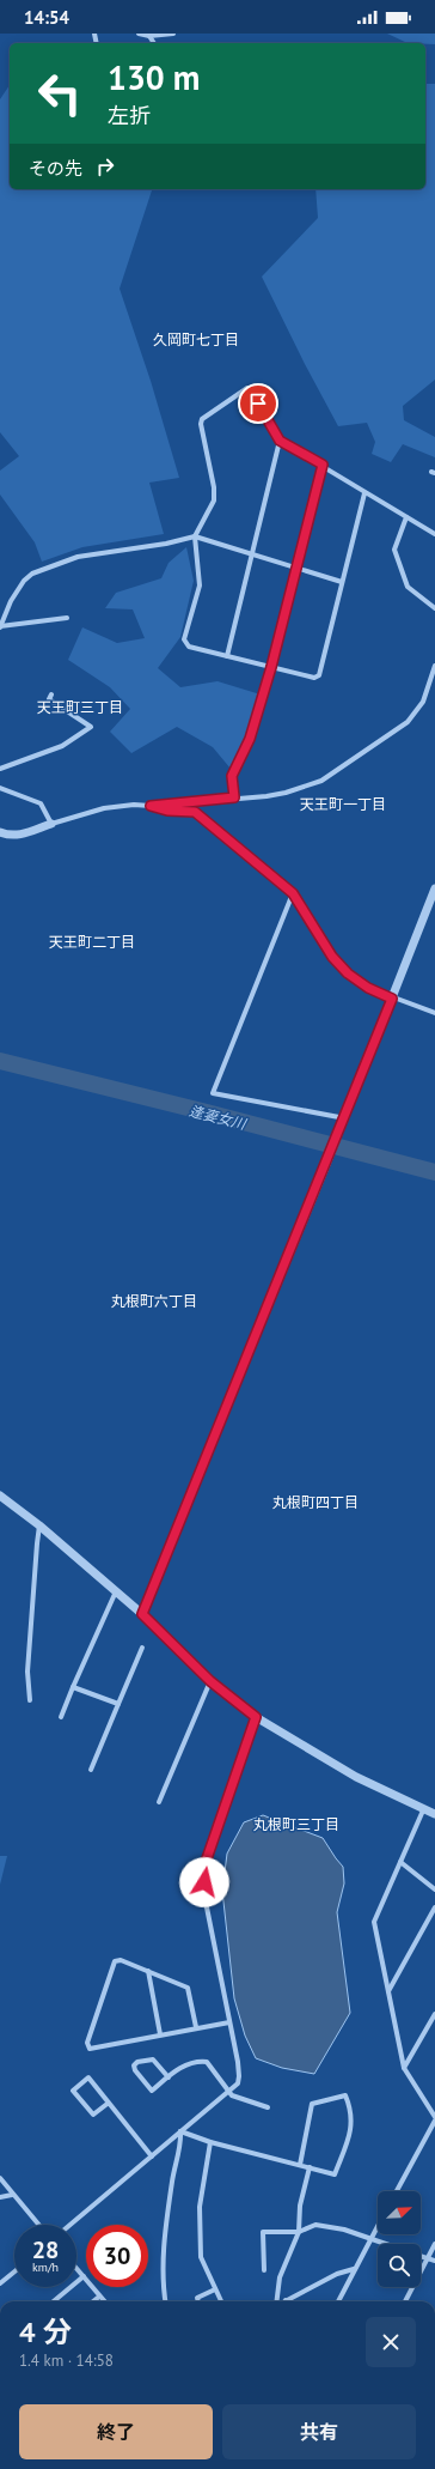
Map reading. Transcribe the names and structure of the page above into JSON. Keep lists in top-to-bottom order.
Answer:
{
  "districts": [
    "久岡町七丁目",
    "天王町三丁目",
    "天王町一丁目",
    "天王町二丁目",
    "丸根町六丁目",
    "丸根町四丁目",
    "丸根町三丁目"
  ],
  "water": ["逢妻女川"],
  "north": "top right",
  "page": {
    "status": "14:54",
    "turn": ["130 m", "左折"],
    "then": "その先",
    "speed": "28 km/h",
    "limit": "30",
    "heading": ["4 分", "1.4 km · 14:58"],
    "buttons": ["終了", "共有"]
  }
}
